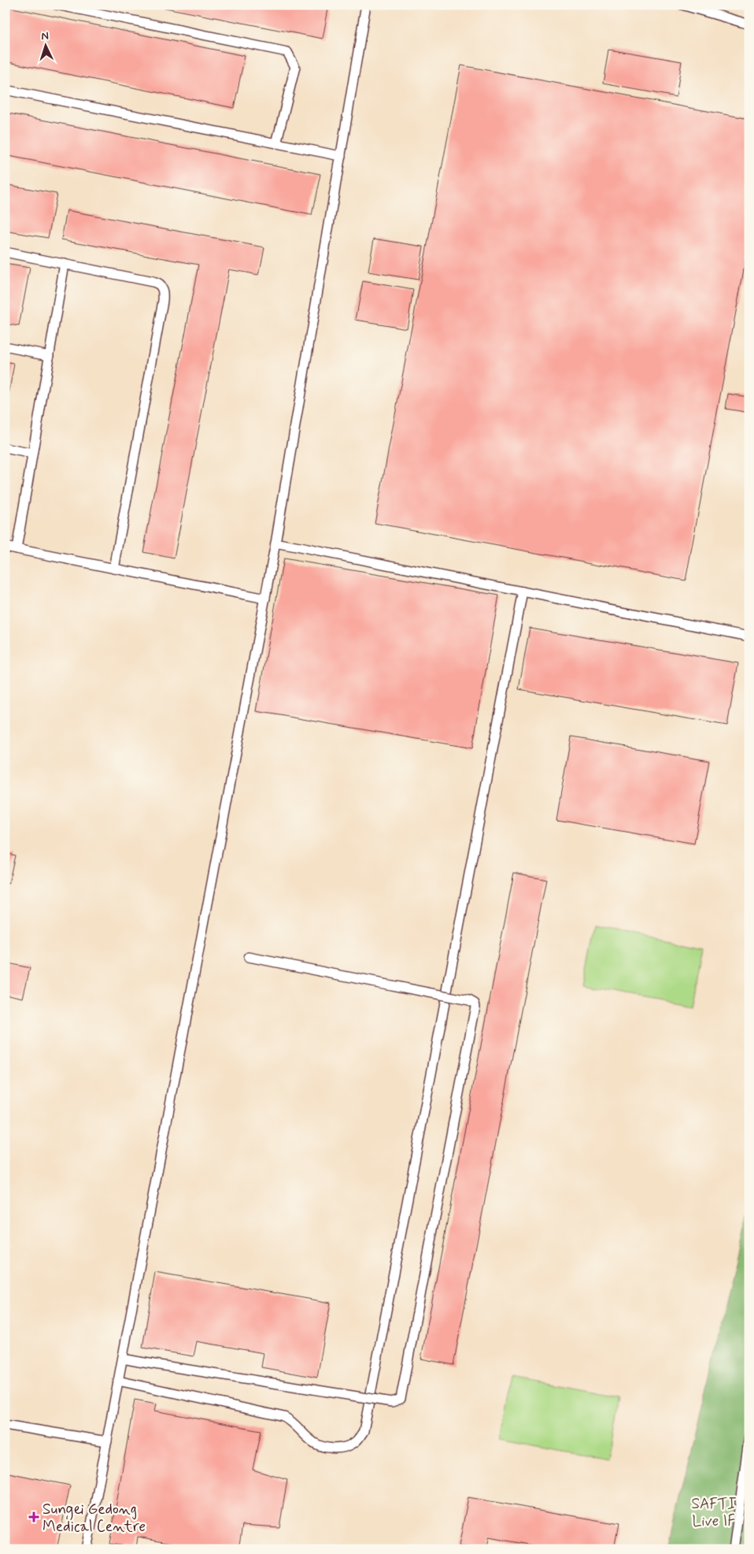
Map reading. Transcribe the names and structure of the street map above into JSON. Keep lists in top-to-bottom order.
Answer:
{
  "parks": ["SAFTI Live IF"],
  "places": {
    "health": ["Sungei Gedong Medical Centre"]
  },
  "north": "top"
}
